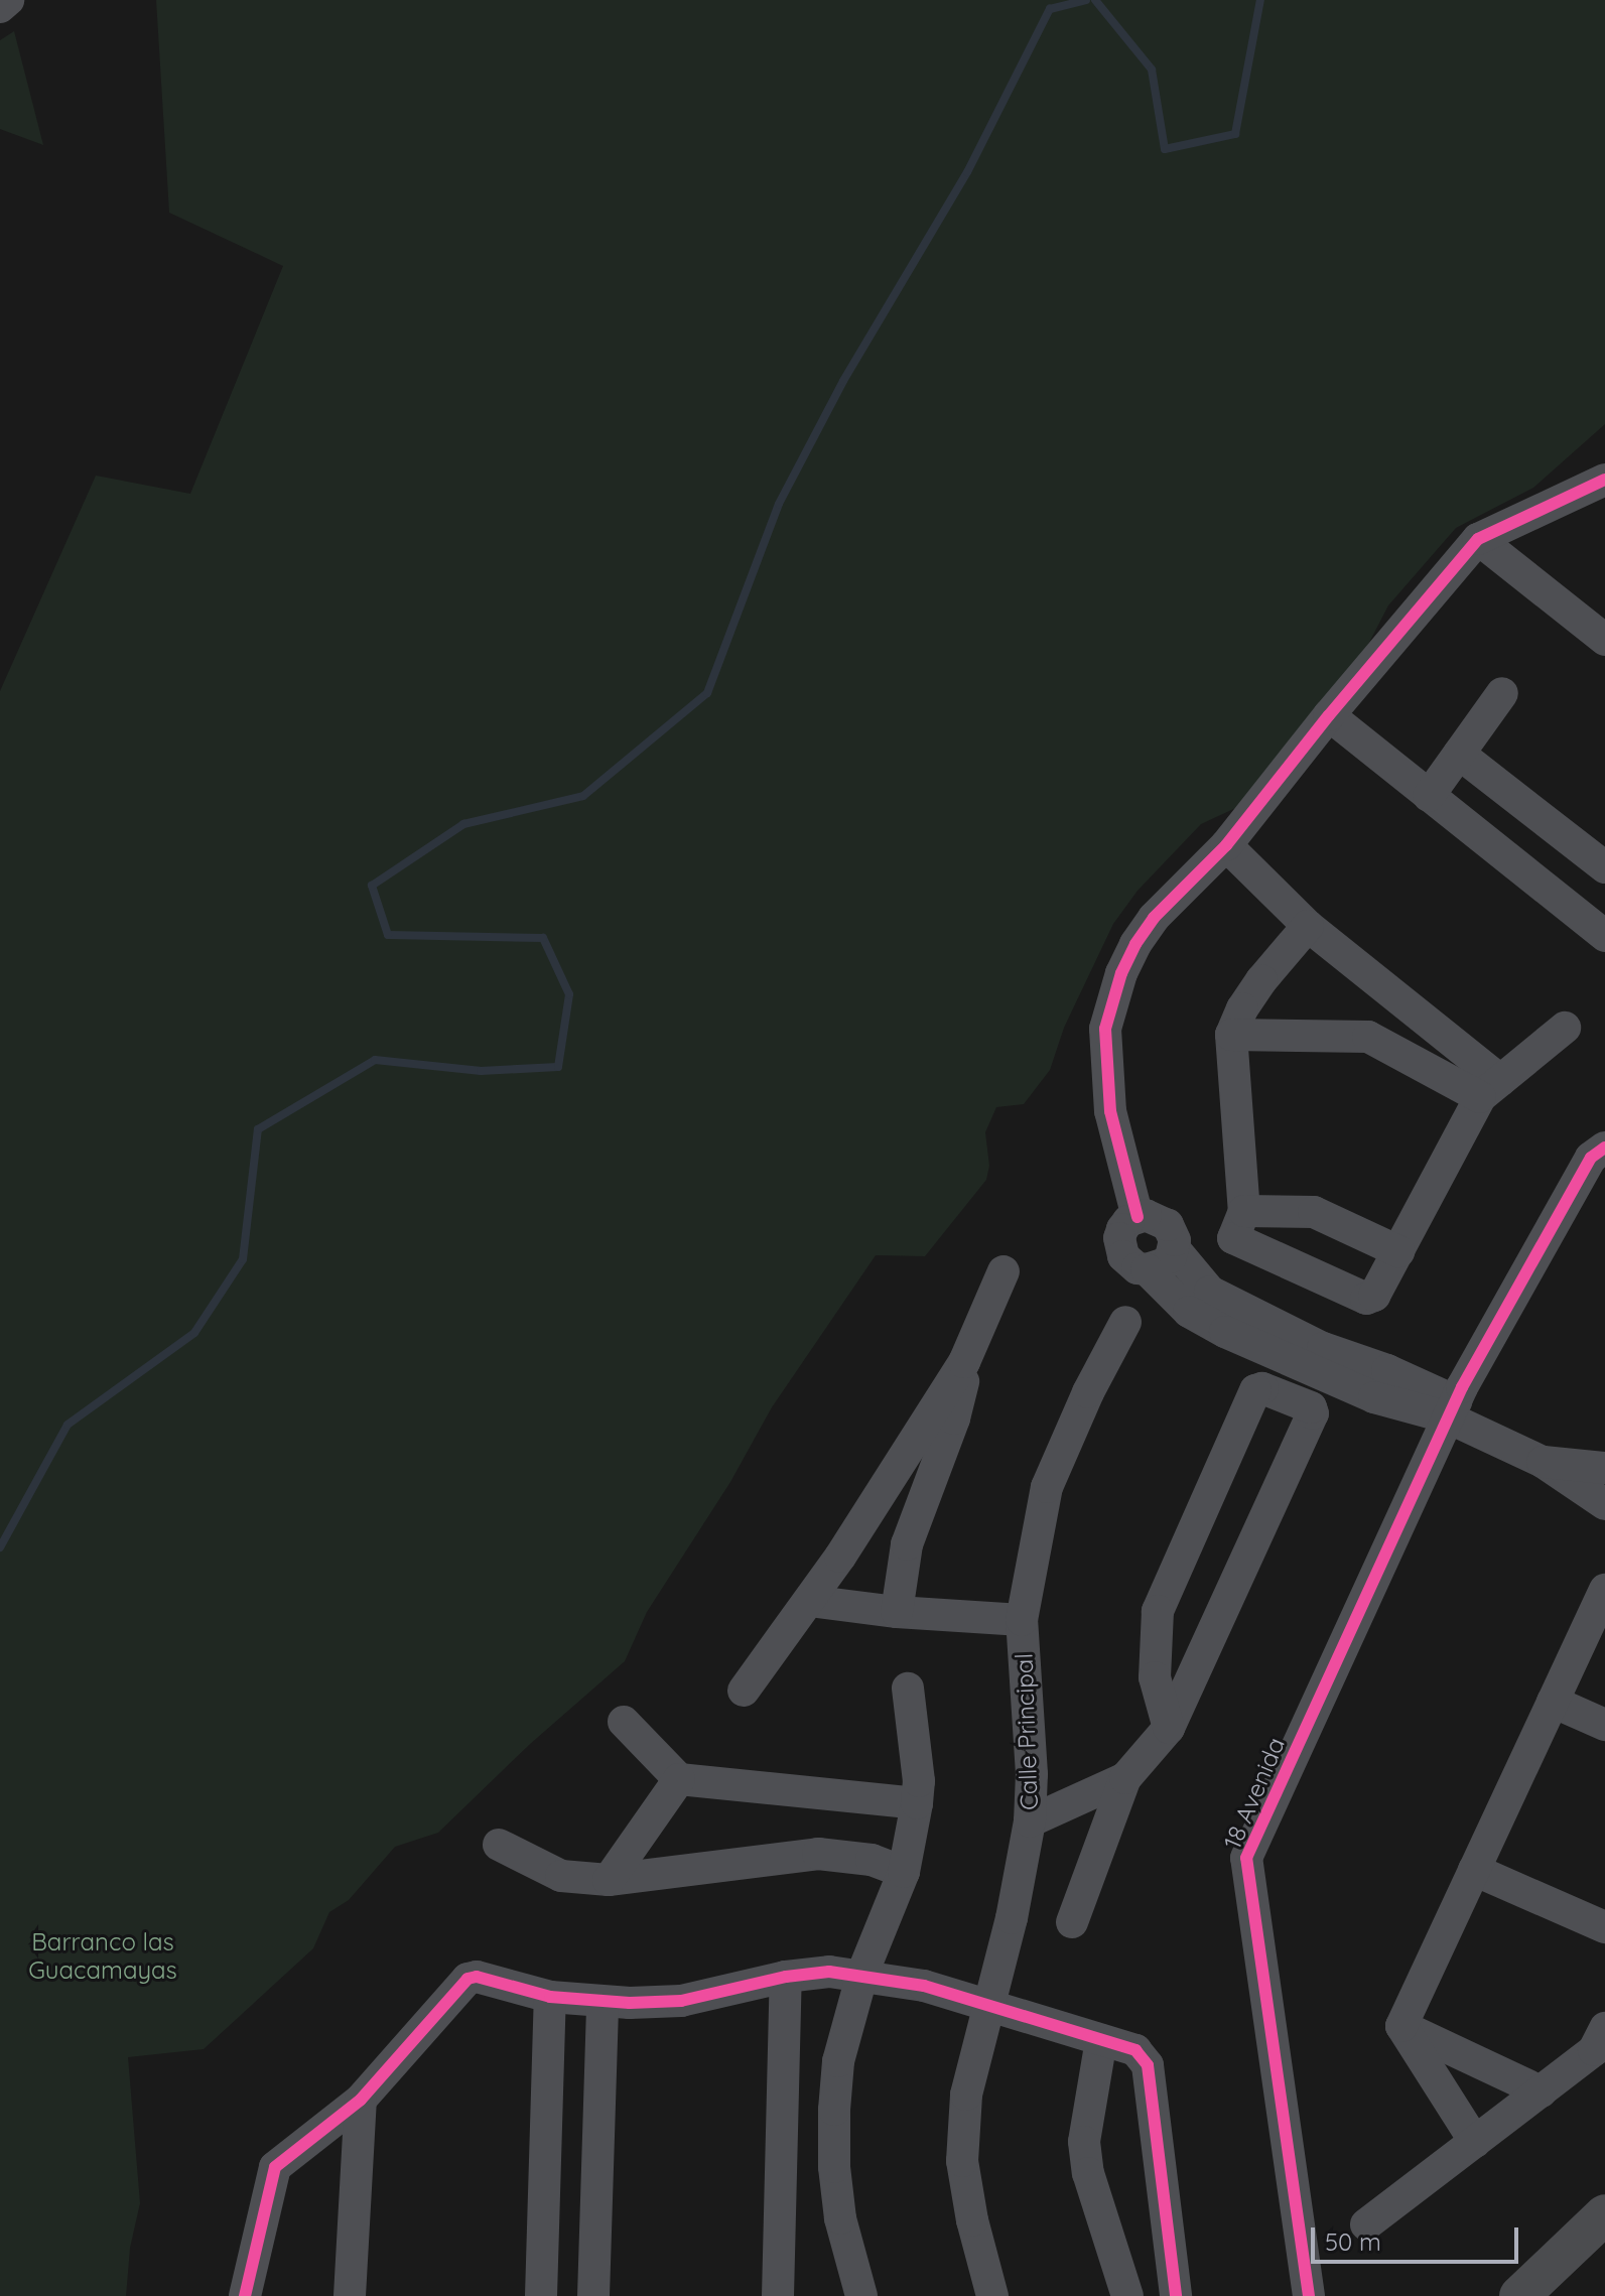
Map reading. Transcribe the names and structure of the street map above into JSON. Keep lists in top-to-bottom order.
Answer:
{
  "streets": {
    "street": ["Calle Principal", "18 Avenida"]
  },
  "parks": ["Barranco las Guacamayas"],
  "scale_bar": "50 m"
}
